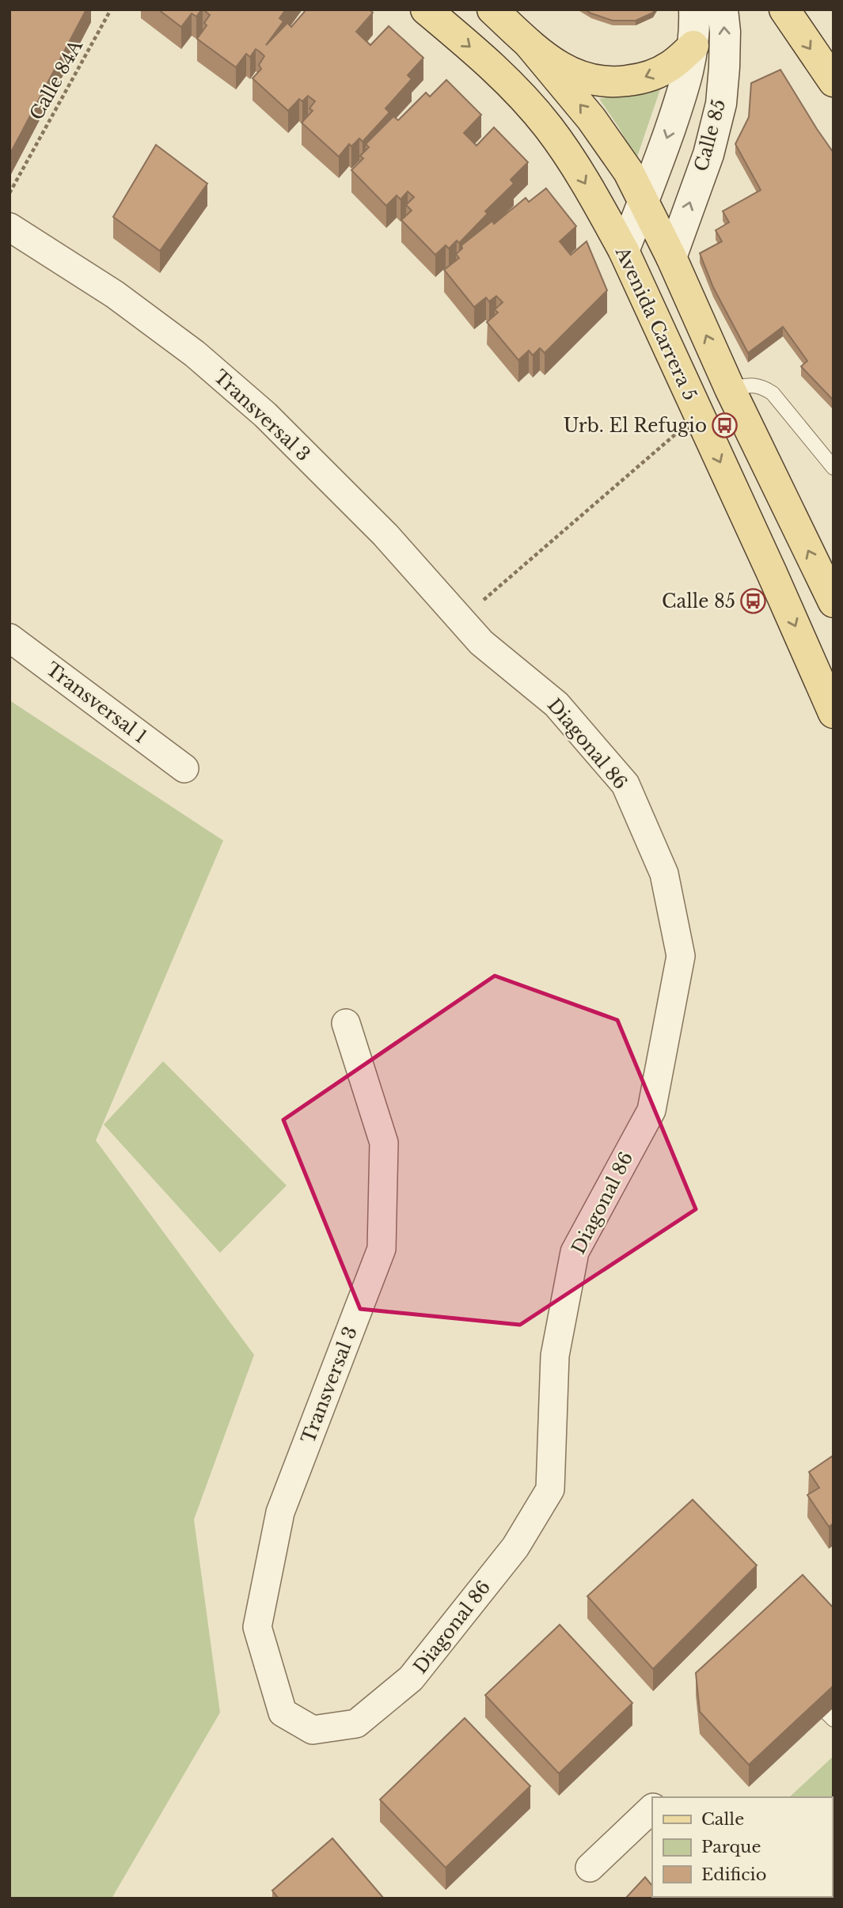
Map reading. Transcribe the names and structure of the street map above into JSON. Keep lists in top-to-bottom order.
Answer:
{
  "streets": {
    "main road": ["Calle 85", "Avenida Carrera 5"],
    "street": ["Transversal 3", "Transversal 1", "Diagonal 86"],
    "path": ["Calle 84A"]
  },
  "crossings": [
    ["Calle 85", "Avenida Carrera 5"],
    ["Transversal 3", "Diagonal 86"]
  ],
  "places": {
    "bus stop": ["Urb. El Refugio", "Calle 85"]
  },
  "legend": ["Calle", "Parque", "Edificio"]
}
